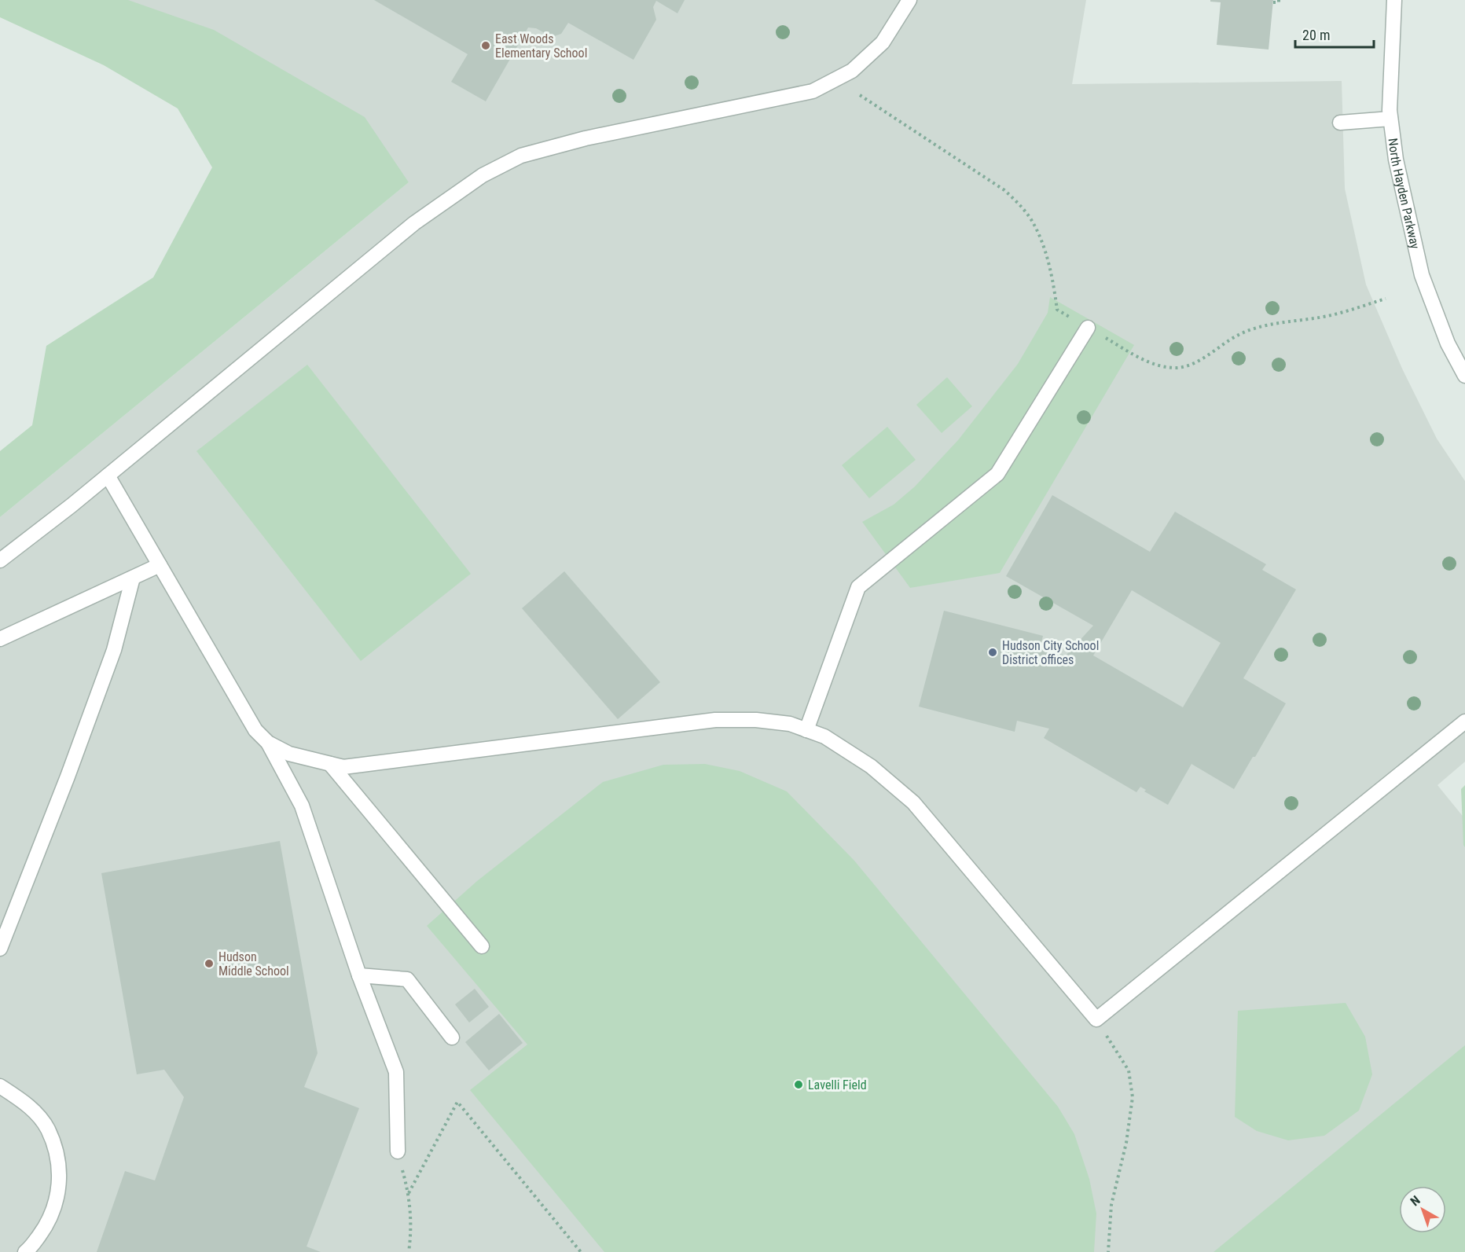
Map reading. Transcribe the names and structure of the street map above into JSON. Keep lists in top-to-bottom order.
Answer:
{
  "streets": {
    "street": ["North Hayden Parkway"]
  },
  "places": [
    "East Woods Elementary School",
    "Hudson City School District offices",
    "Hudson Middle School",
    "Lavelli Field"
  ],
  "scale_bar": "20 m",
  "north": "top left"
}
